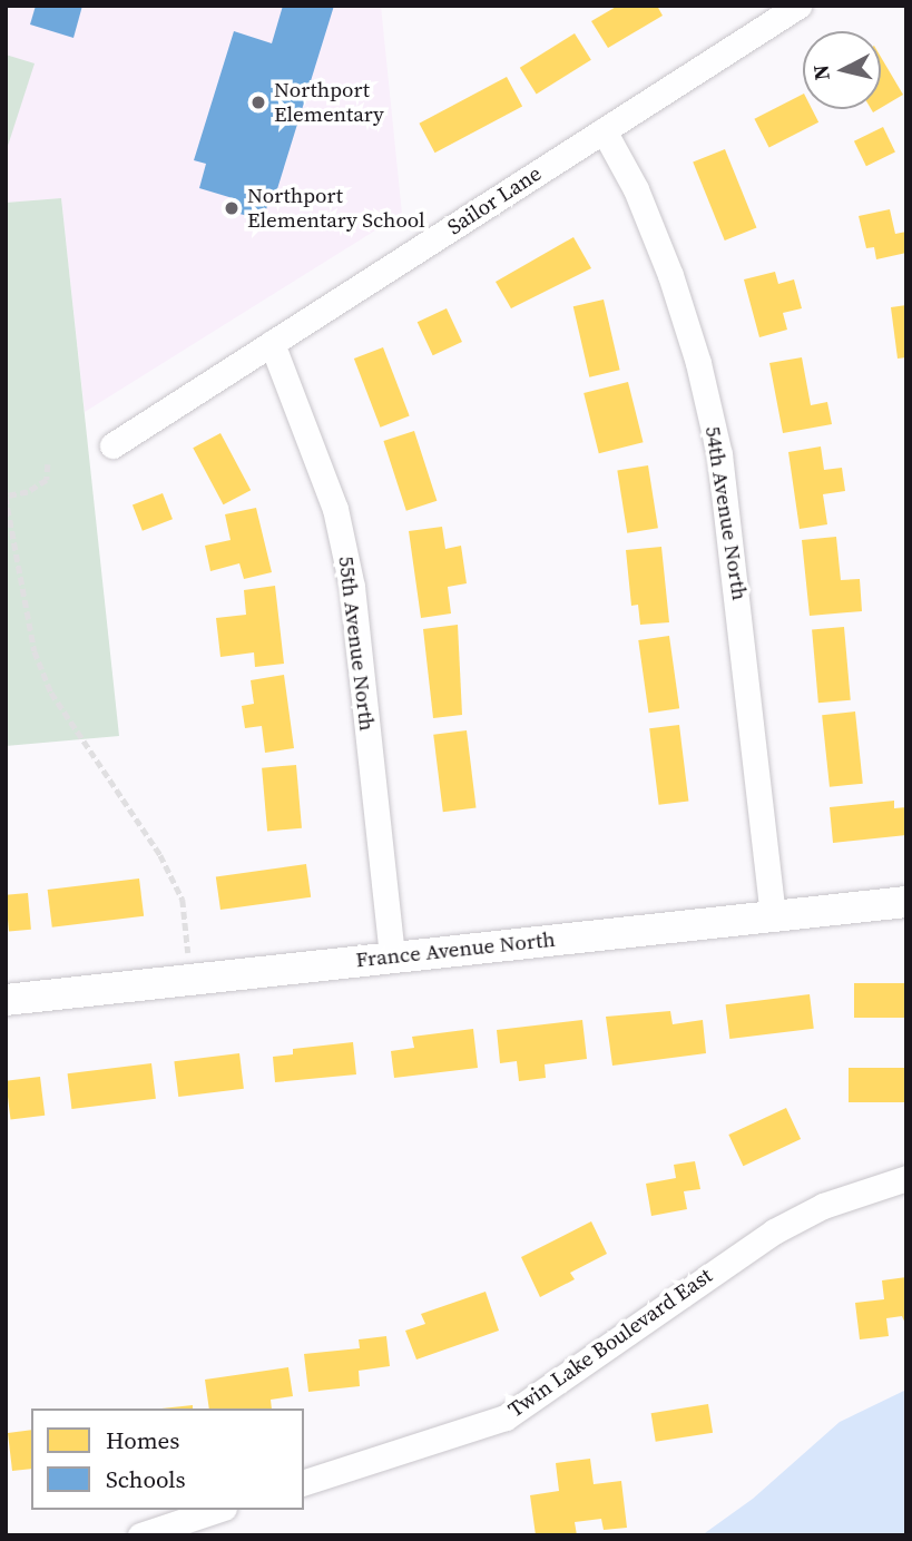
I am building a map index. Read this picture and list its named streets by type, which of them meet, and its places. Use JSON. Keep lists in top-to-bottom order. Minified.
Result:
{"streets":{"street":["Sailor Lane","54th Avenue North","55th Avenue North","France Avenue North","Twin Lake Boulevard East"]},"crossings":[["Sailor Lane","54th Avenue North"],["Sailor Lane","55th Avenue North"],["54th Avenue North","France Avenue North"],["55th Avenue North","France Avenue North"]],"places":["Northport Elementary","Northport Elementary School"],"legend":["Homes","Schools"],"north":"left"}
